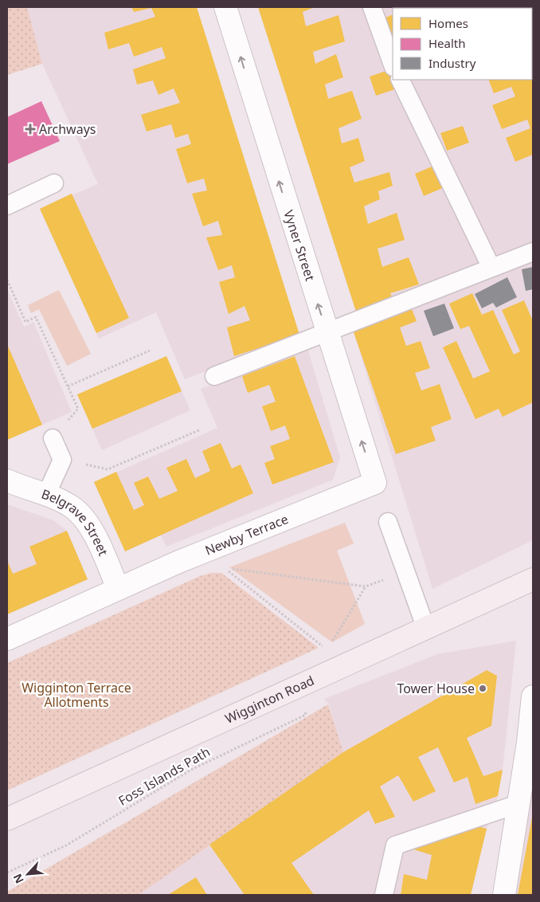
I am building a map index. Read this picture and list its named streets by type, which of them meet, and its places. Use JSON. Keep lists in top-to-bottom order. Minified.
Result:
{"streets":{"main road":["Wigginton Road"],"street":["Vyner Street","Belgrave Street","Newby Terrace"],"path":["Foss Islands Path"]},"crossings":[["Vyner Street","Newby Terrace"],["Belgrave Street","Newby Terrace"],["Wigginton Road","Foss Islands Path"]],"one_way":["Vyner Street"],"parks":["Wigginton Terrace Allotments"],"places":{"health":["Archways"],"other":["Tower House"]},"legend":["Homes","Health","Industry"],"north":"bottom left"}
